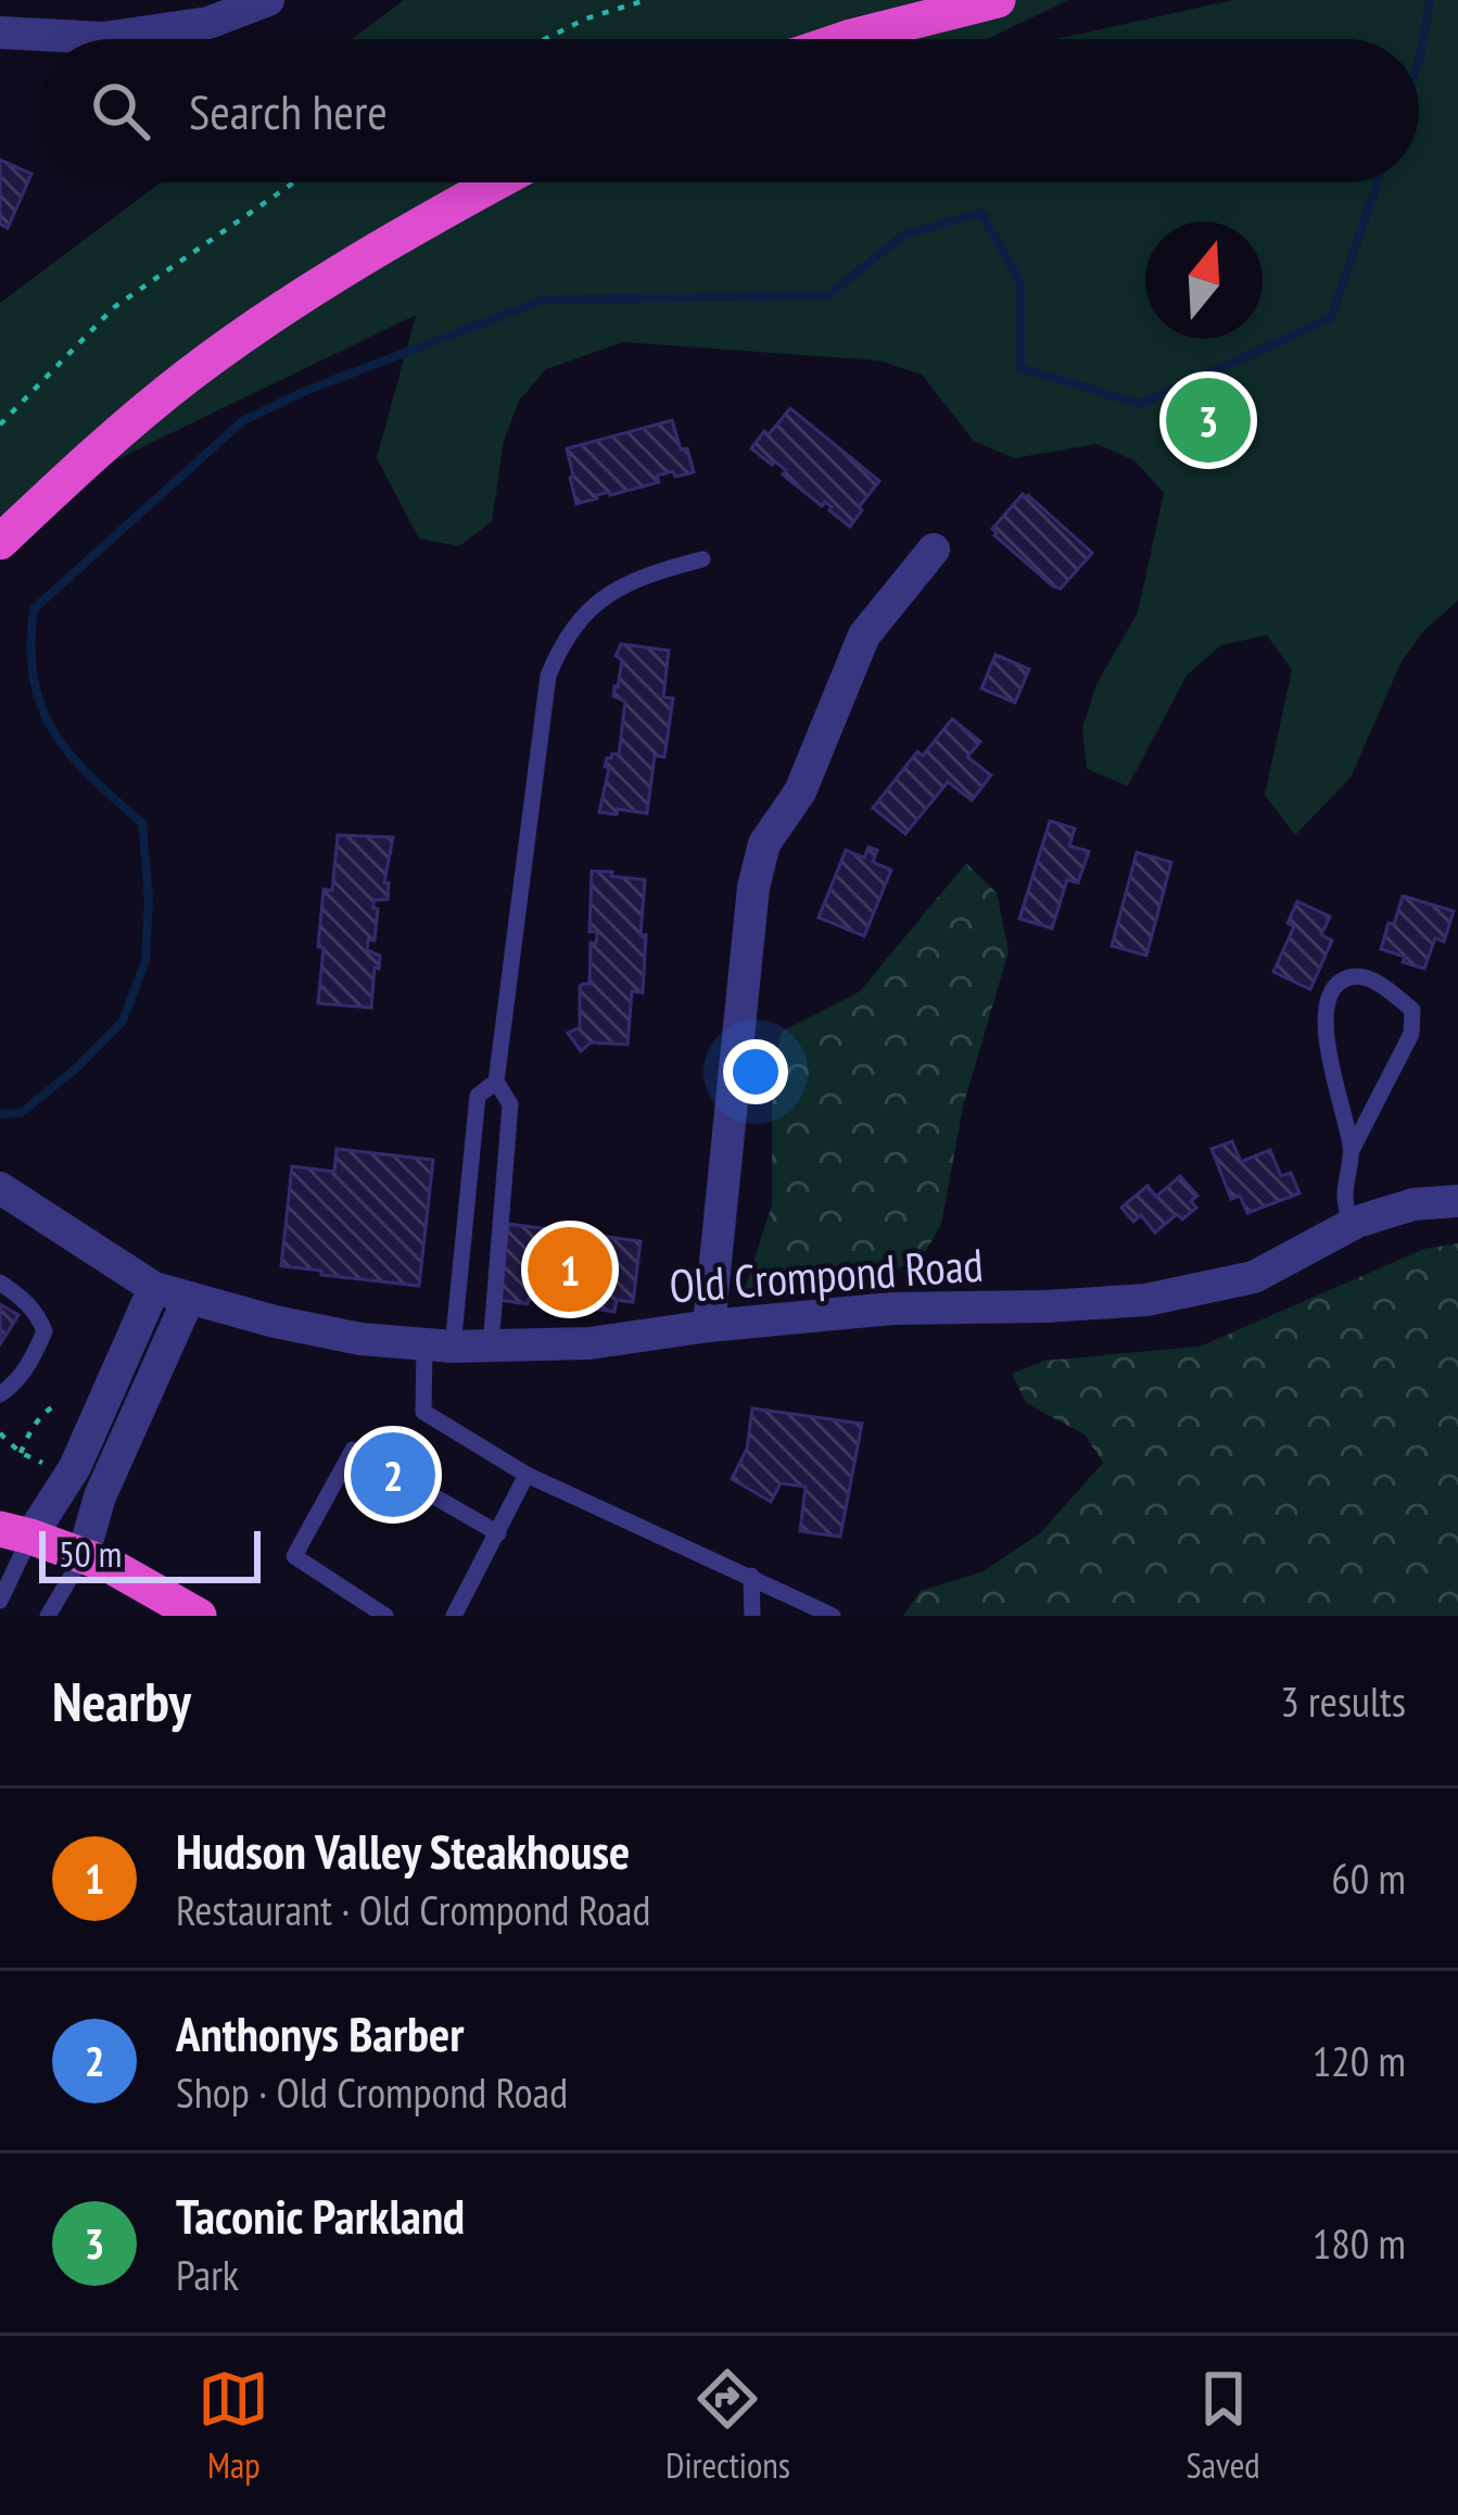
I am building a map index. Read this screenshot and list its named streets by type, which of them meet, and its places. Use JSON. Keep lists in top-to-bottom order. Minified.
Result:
{"streets":{"street":["Old Crompond Road"]},"scale_bar":"50 m","north":"top","page":{"search":"Search here","pins":["3","1","2"],"scale":"50 m","heading":["Nearby","3 results"],"list":[{"mark":"1","name":"Hudson Valley Steakhouse","note":"Restaurant · Old Crompond Road","value":"60 m"},{"mark":"2","name":"Anthonys Barber","note":"Shop · Old Crompond Road","value":"120 m"},{"mark":"3","name":"Taconic Parkland","note":"Park","value":"180 m"}],"nav":["Map","Directions","Saved"]}}
